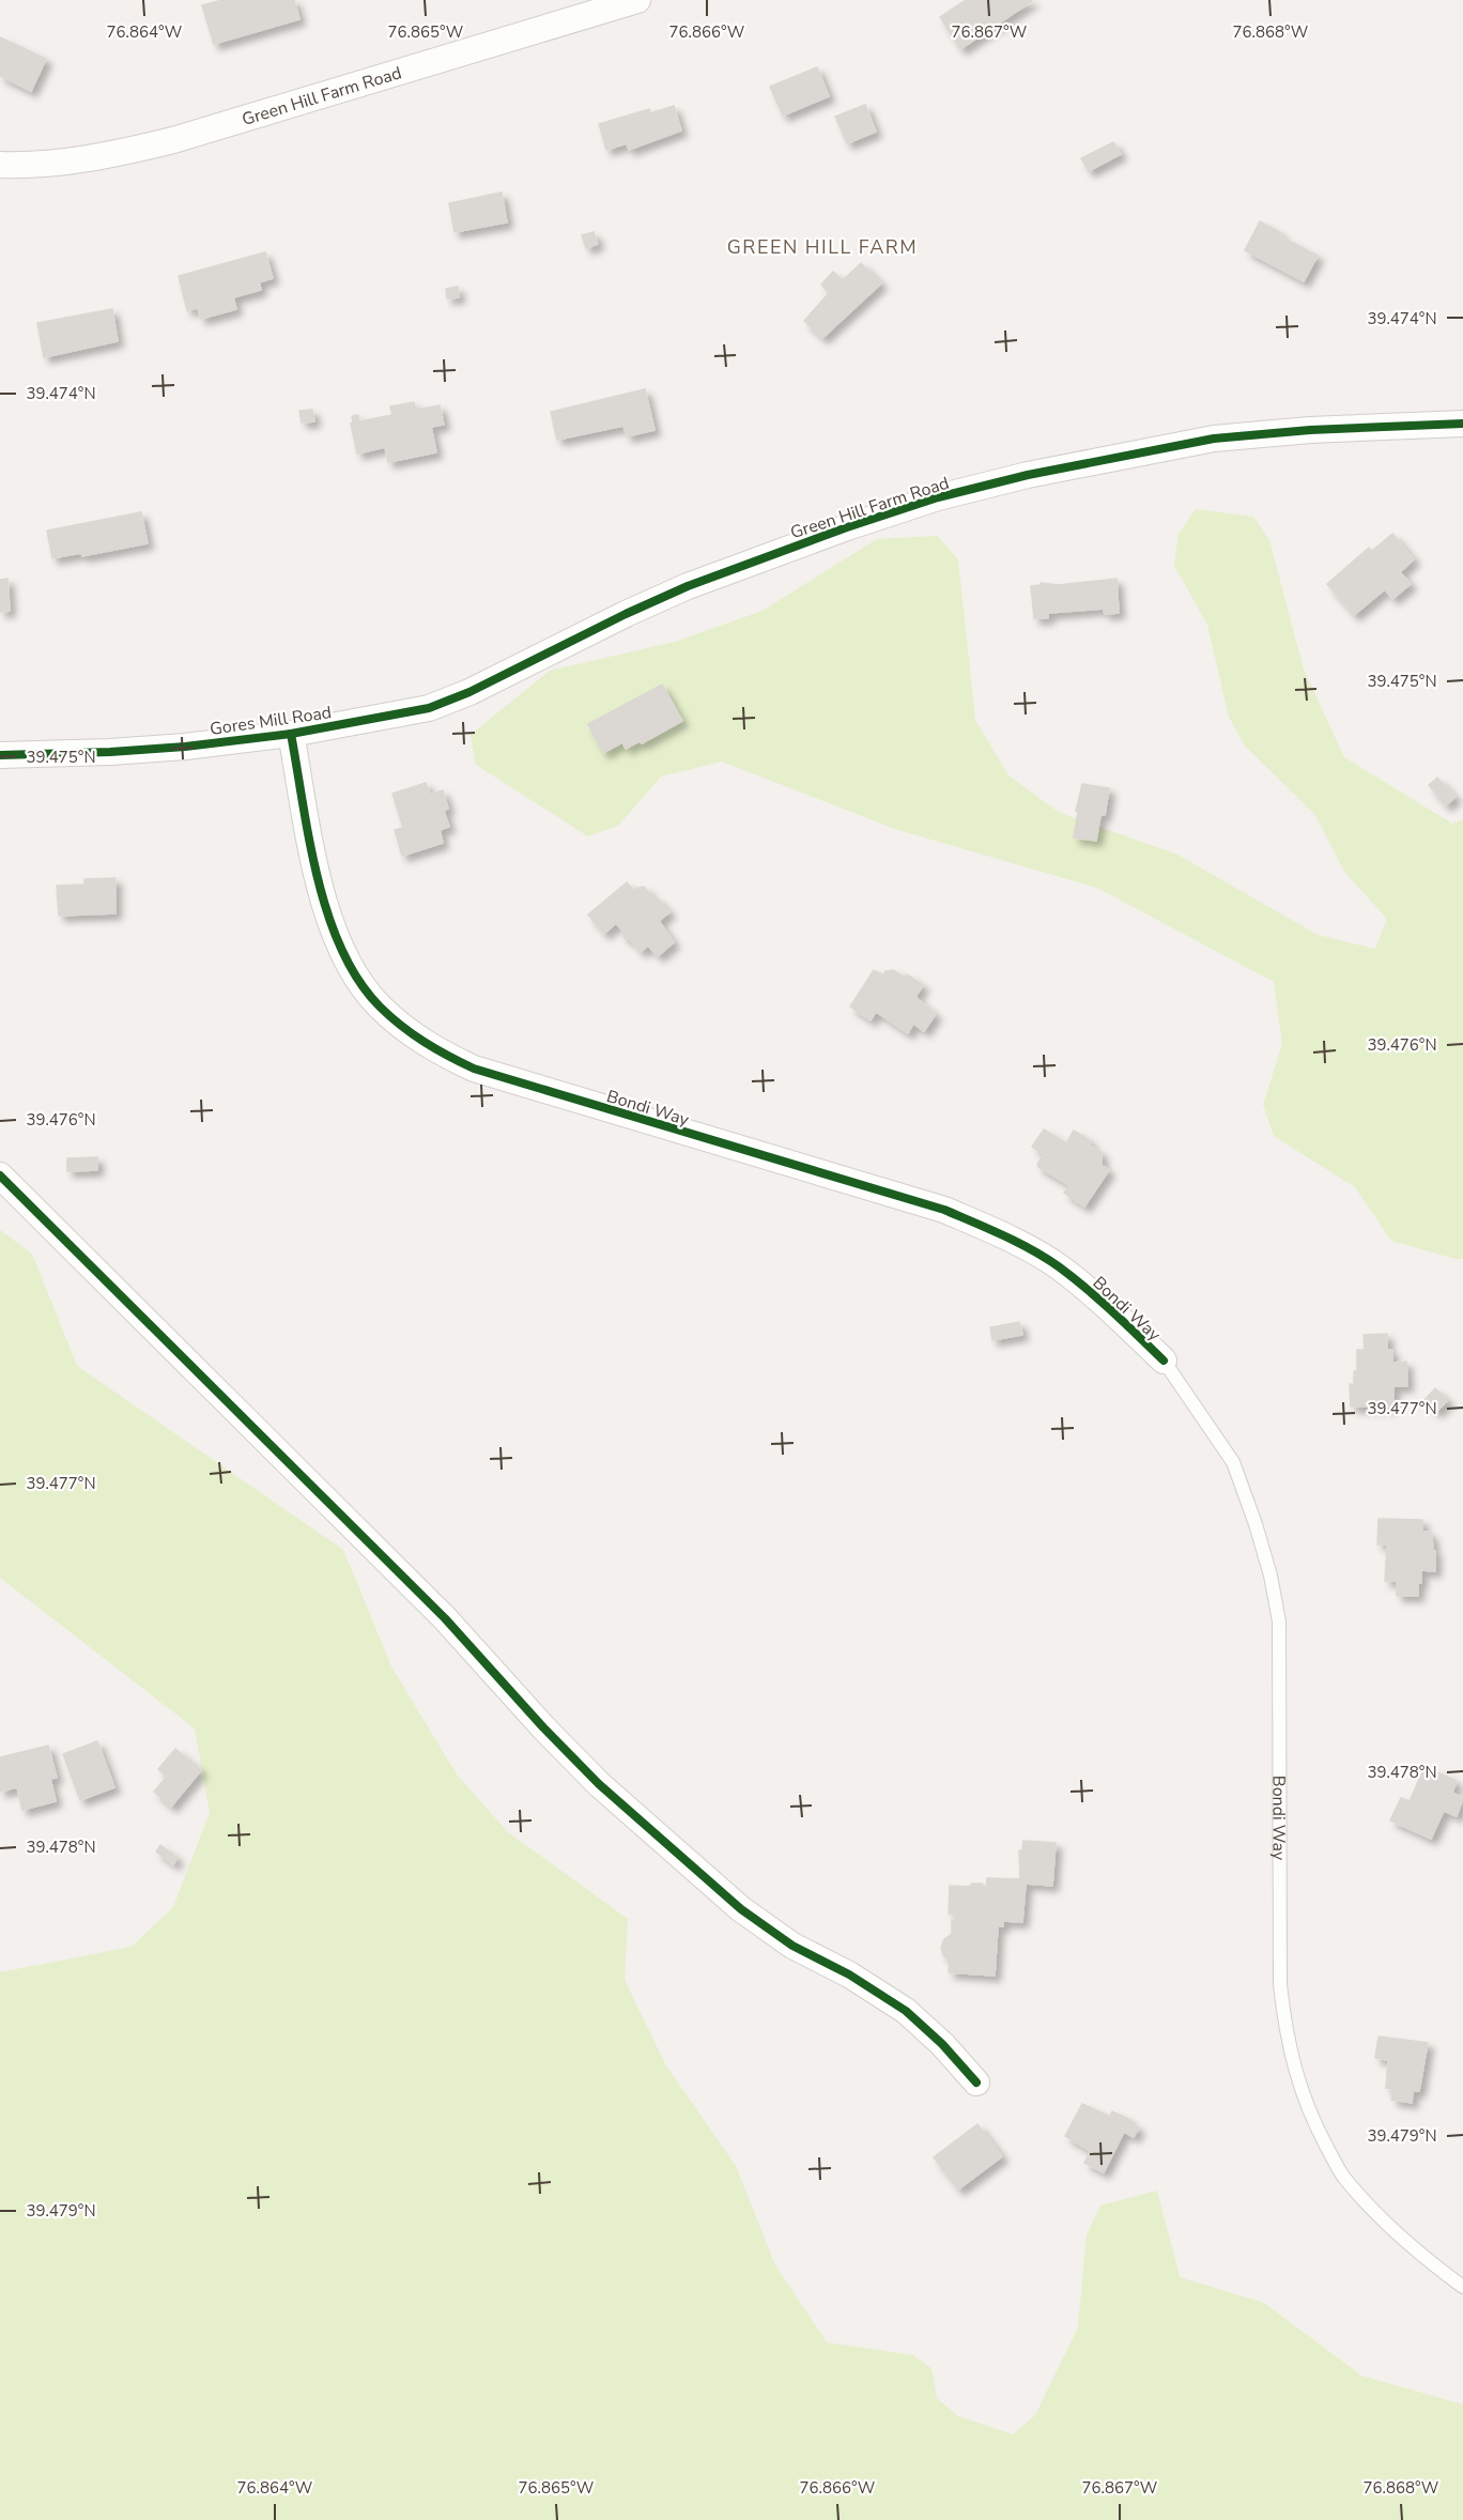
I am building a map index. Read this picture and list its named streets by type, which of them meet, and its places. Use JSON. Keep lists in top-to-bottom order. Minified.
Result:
{"streets":{"street":["Green Hill Farm Road","Gores Mill Road","Bondi Way"]},"crossings":[["Green Hill Farm Road","Gores Mill Road"],["Gores Mill Road","Bondi Way"]],"districts":["GREEN HILL FARM"],"coordinates":["76.864°W","76.865°W","76.866°W","76.867°W","76.868°W","39.474°N","39.475°N","39.476°N","39.477°N","39.478°N","39.479°N"]}
